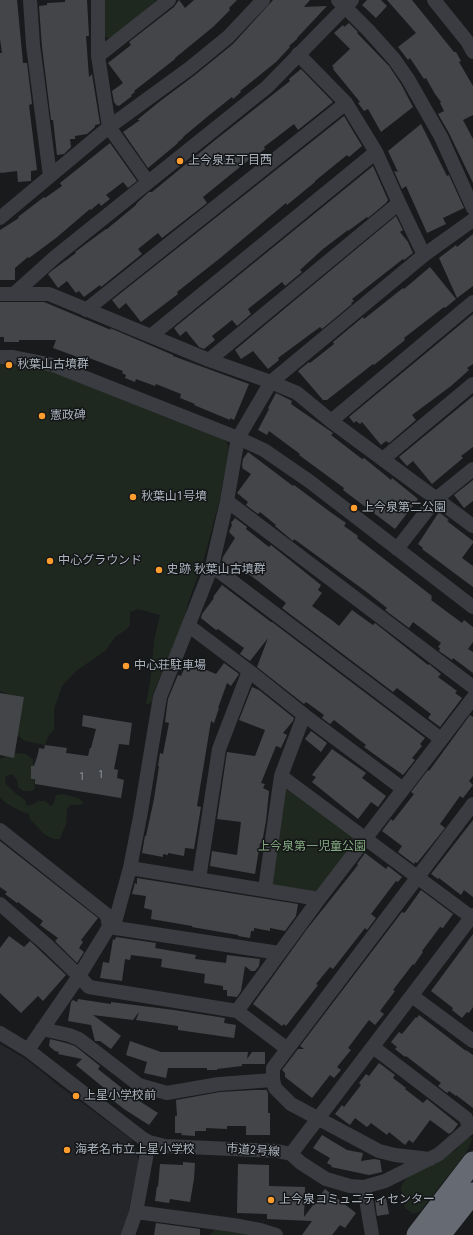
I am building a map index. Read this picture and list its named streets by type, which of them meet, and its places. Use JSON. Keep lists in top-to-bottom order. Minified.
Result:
{"streets":{"street":["市道2号線"]},"parks":["上今泉第一児童公園"],"places":["上今泉五丁目西","秋葉山古墳群","憲政碑","秋葉山1号墳","上今泉第二公園","中心グラウンド","史跡 秋葉山古墳群","中心荘駐車場","上星小学校前","海老名市立上星小学校","上今泉コミュニティセンター"],"house_numbers":["1","1"]}
